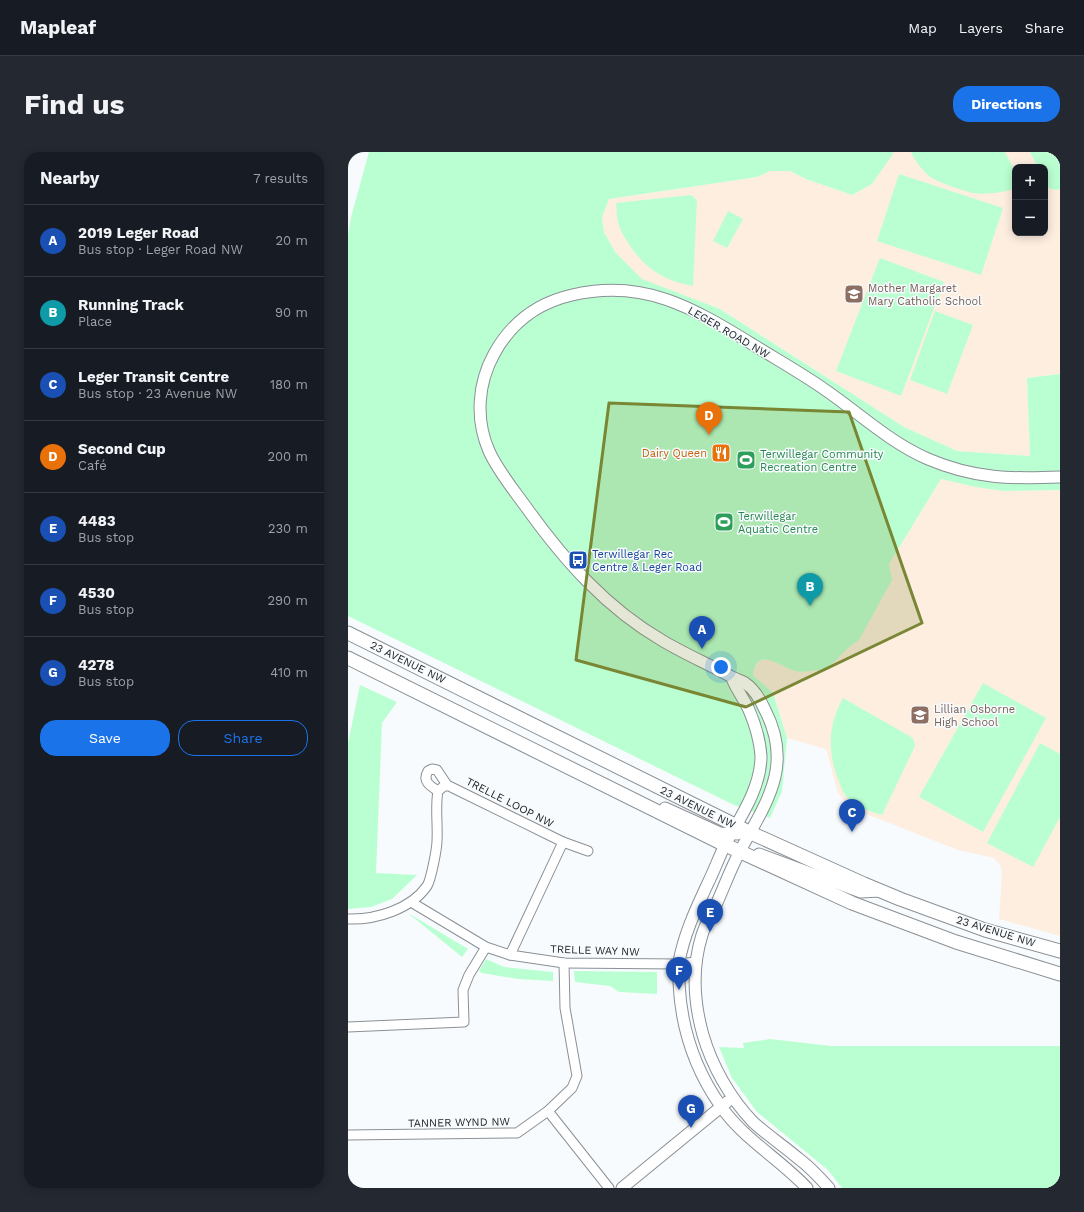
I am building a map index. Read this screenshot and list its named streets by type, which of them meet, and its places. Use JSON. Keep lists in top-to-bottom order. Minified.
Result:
{"streets":{"main road":["23 AVENUE NW"],"street":["LEGER ROAD NW","TRELLE LOOP NW","TRELLE WAY NW","TANNER WYND NW"]},"crossings":[["LEGER ROAD NW","23 AVENUE NW"],["LEGER ROAD NW","TRELLE WAY NW"],["TRELLE WAY NW","TANNER WYND NW"]],"places":{"school or university":["Mother Margaret Mary Catholic School","Lillian Osborne High School"],"restaurant":["Dairy Queen"],"sports":["Terwillegar Community Recreation Centre","Terwillegar Aquatic Centre"],"bus stop":["Terwillegar Rec Centre & Leger Road"]},"page":{"header":"Mapleaf","nav":["Map","Layers","Share"],"buttons":["Directions",["Save","Share"]],"title":"Find us","heading":["Nearby","7 results"],"map_buttons":["+","−"],"list":[{"mark":"A","name":"2019 Leger Road","note":"Bus stop · Leger Road NW","value":"20 m"},{"mark":"B","name":"Running Track","note":"Place","value":"90 m"},{"mark":"C","name":"Leger Transit Centre","note":"Bus stop · 23 Avenue NW","value":"180 m"},{"mark":"D","name":"Second Cup","note":"Café","value":"200 m"},{"mark":"E","name":"4483","note":"Bus stop","value":"230 m"},{"mark":"F","name":"4530","note":"Bus stop","value":"290 m"},{"mark":"G","name":"4278","note":"Bus stop","value":"410 m"}],"pins":["D","B","A","C","E","F","G"]}}
